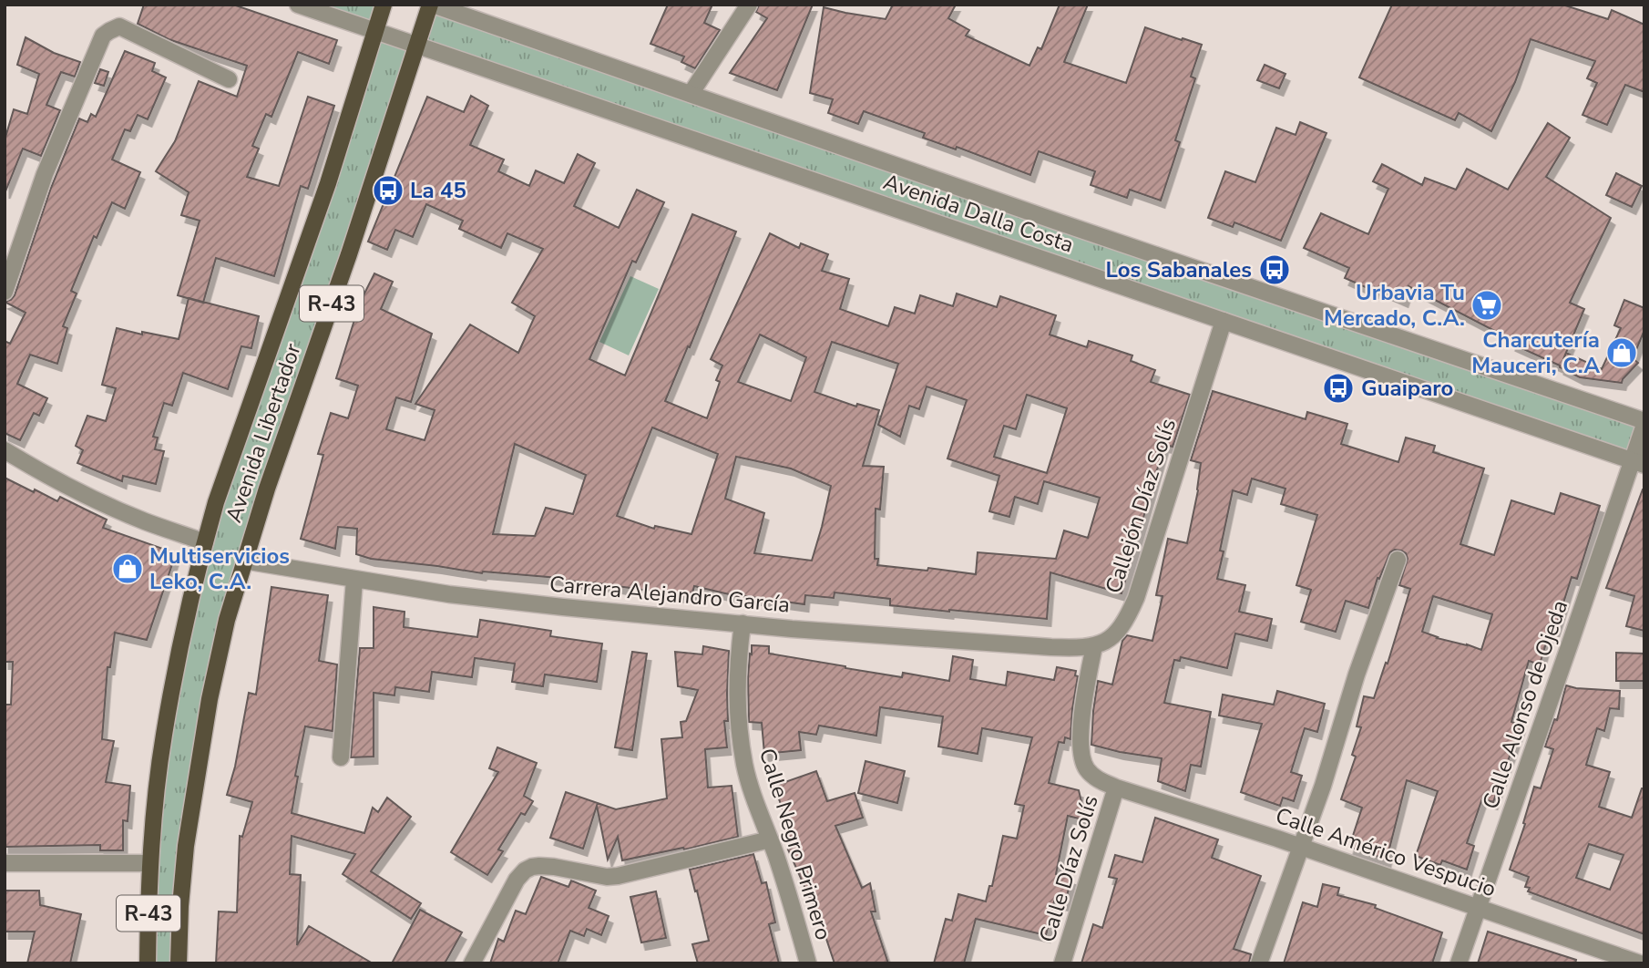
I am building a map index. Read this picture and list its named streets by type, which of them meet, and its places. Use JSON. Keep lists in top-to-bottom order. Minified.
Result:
{"streets":{"main road":["R-43","Avenida Libertador"],"street":["Avenida Dalla Costa","Callejón Díaz Solís","Carrera Alejandro García","Calle Alonso de Ojeda","Calle Negro Primero","Calle Américo Vespucio","Calle Díaz Solís"]},"crossings":[["Avenida Dalla Costa","Avenida Libertador"],["Avenida Dalla Costa","Callejón Díaz Solís"],["Avenida Dalla Costa","Calle Alonso de Ojeda"],["Avenida Libertador","Carrera Alejandro García"],["Callejón Díaz Solís","Carrera Alejandro García"],["Carrera Alejandro García","Calle Negro Primero"],["Calle Alonso de Ojeda","Calle Américo Vespucio"],["Calle Américo Vespucio","Calle Díaz Solís"]],"places":{"bus stop":["La 45","Los Sabanales","Guaiparo"],"supermarket":["Urbavia Tu Mercado, C.A."],"shop":["Charcutería Mauceri, C.A","Multiservicios Leko, C.A."]}}
